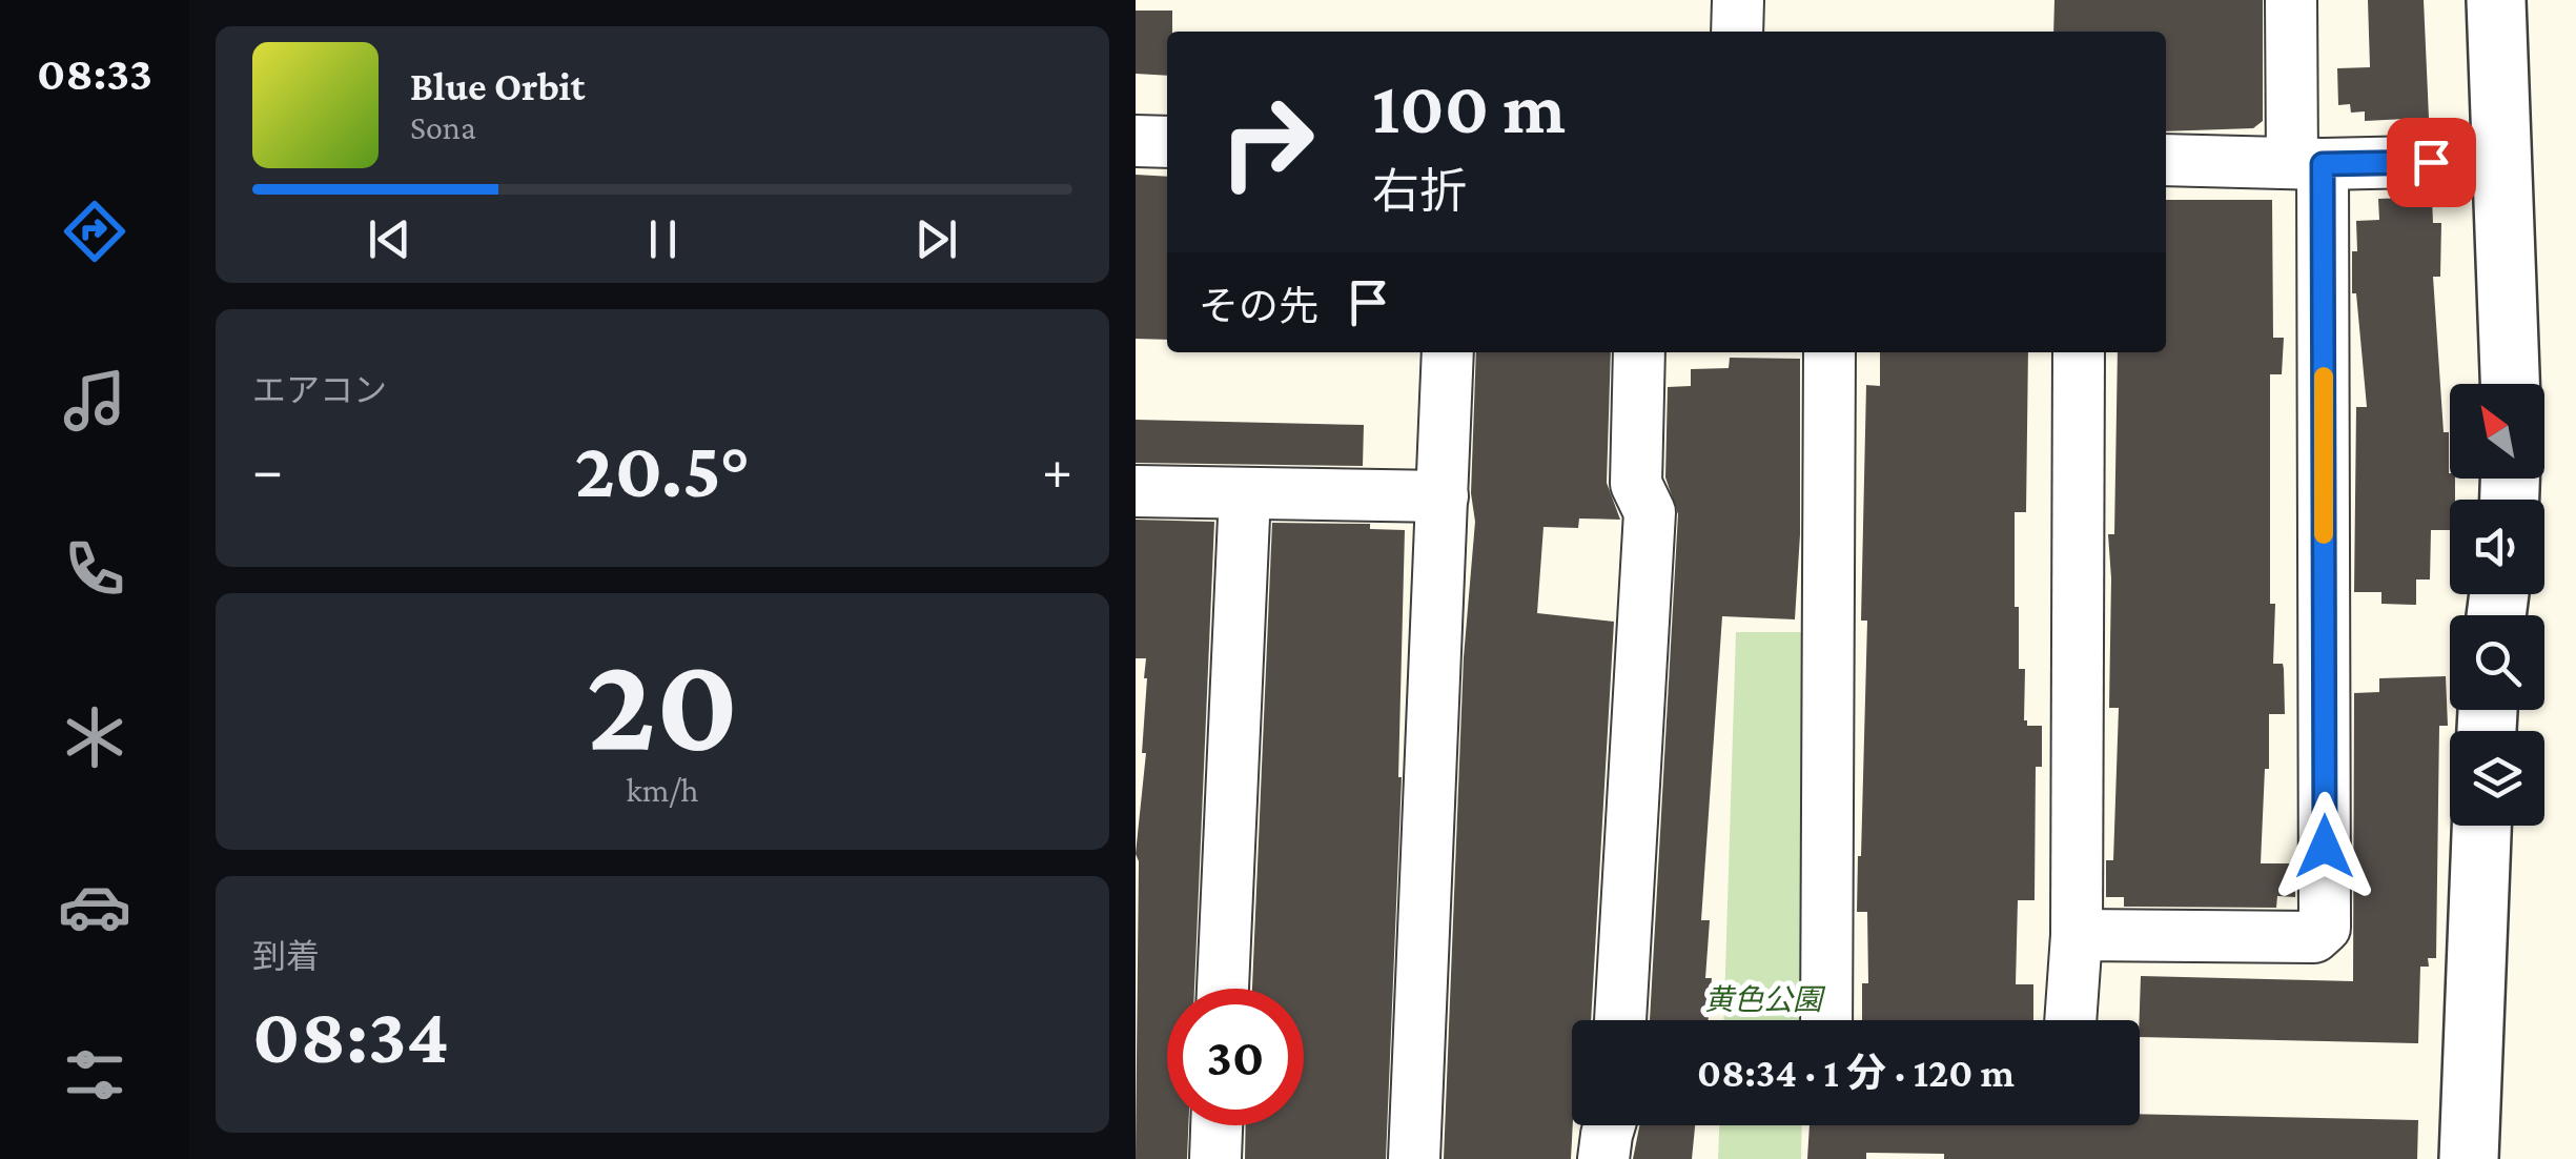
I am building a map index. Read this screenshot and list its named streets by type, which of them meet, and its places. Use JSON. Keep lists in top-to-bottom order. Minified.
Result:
{"parks":["黄色公園"],"north":"top left","page":{"tabs":"08:33","turn":["100 m","右折"],"song":["Blue Orbit","Sona"],"then":"その先","tile":["エアコン",["20","km/h"],["到着","08:34"]],"heat":["−","20.5°","+"],"limit":"30","trip":"08:34 · 1 分 · 120 m"}}
